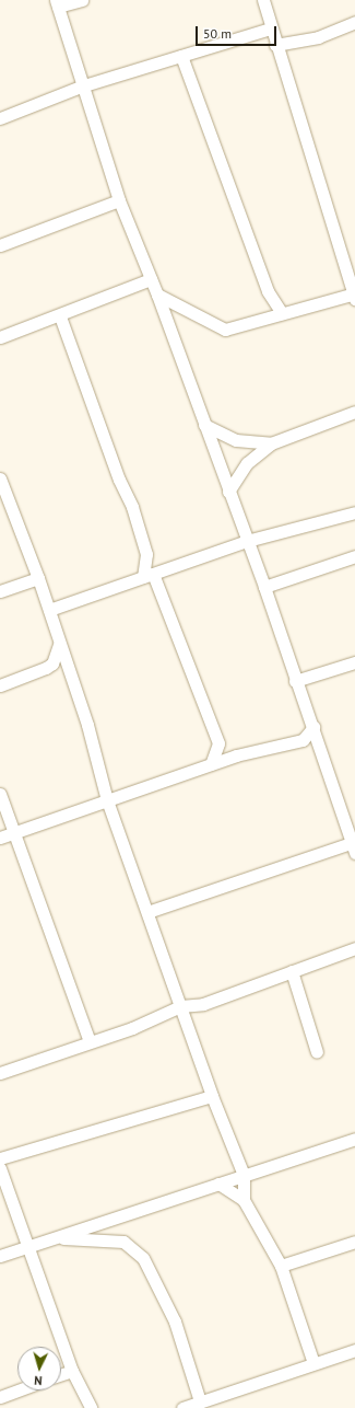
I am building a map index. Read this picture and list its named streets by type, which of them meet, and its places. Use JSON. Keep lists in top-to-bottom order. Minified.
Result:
{"scale_bar":"50 m","north":"bottom"}
